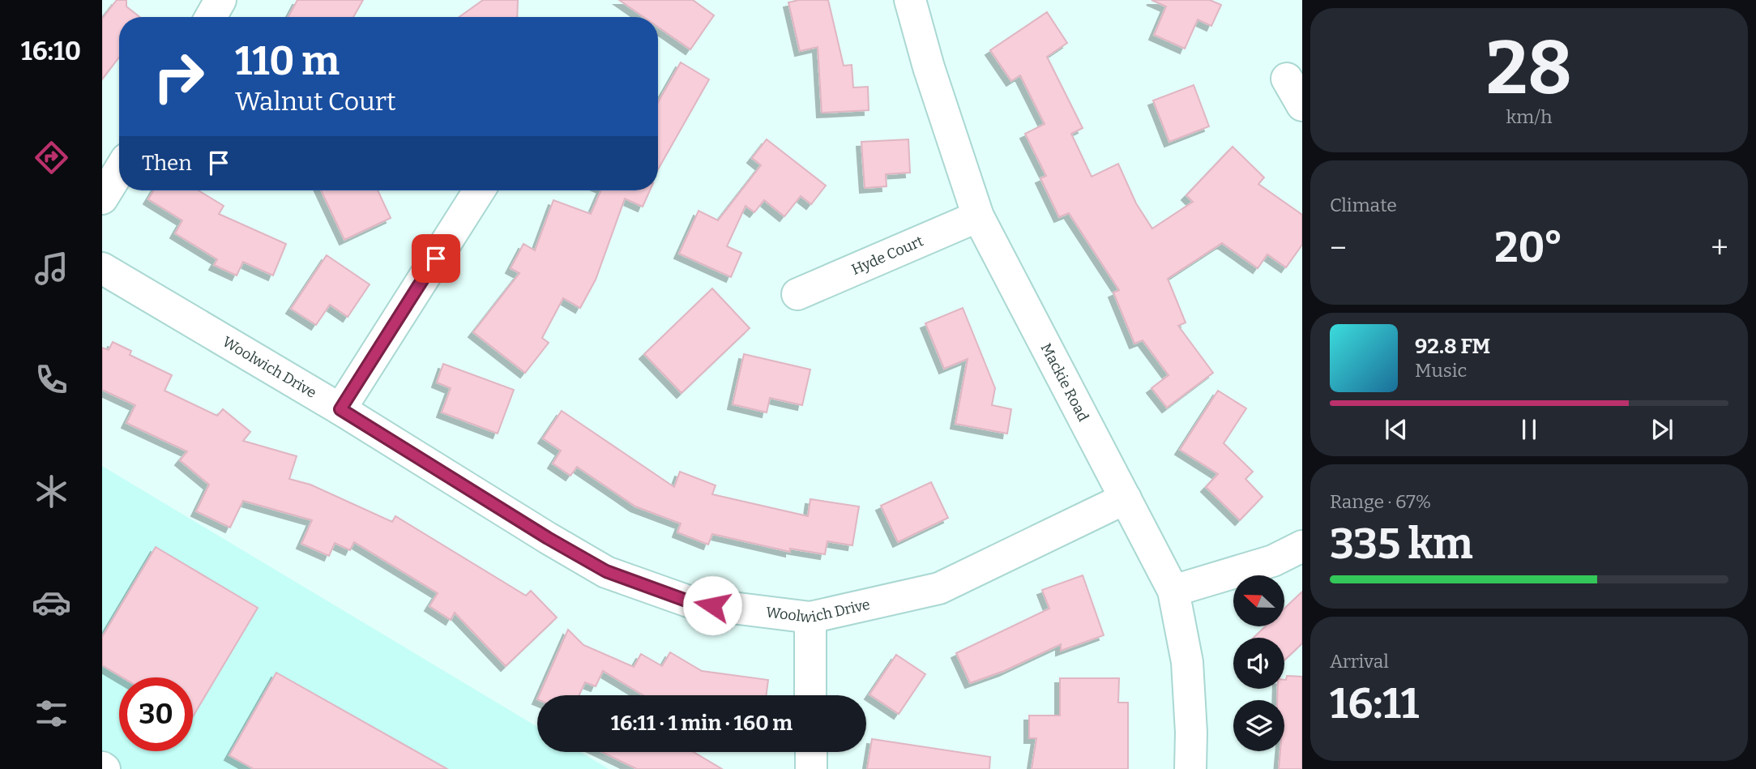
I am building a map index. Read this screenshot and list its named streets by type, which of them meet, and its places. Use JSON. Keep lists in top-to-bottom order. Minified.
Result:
{"streets":{"street":["Hyde Court","Woolwich Drive","Mackie Road"]},"crossings":[["Hyde Court","Mackie Road"],["Woolwich Drive","Mackie Road"]],"north":"left","page":{"tabs":"16:10","tile":[["28","km/h"],"Climate",["Range · 67%","335 km"],["Arrival","16:11"]],"turn":["110 m","Walnut Court"],"then":"Then","heat":["−","20°","+"],"song":["92.8 FM","Music"],"limit":"30","trip":"16:11 · 1 min · 160 m"}}
